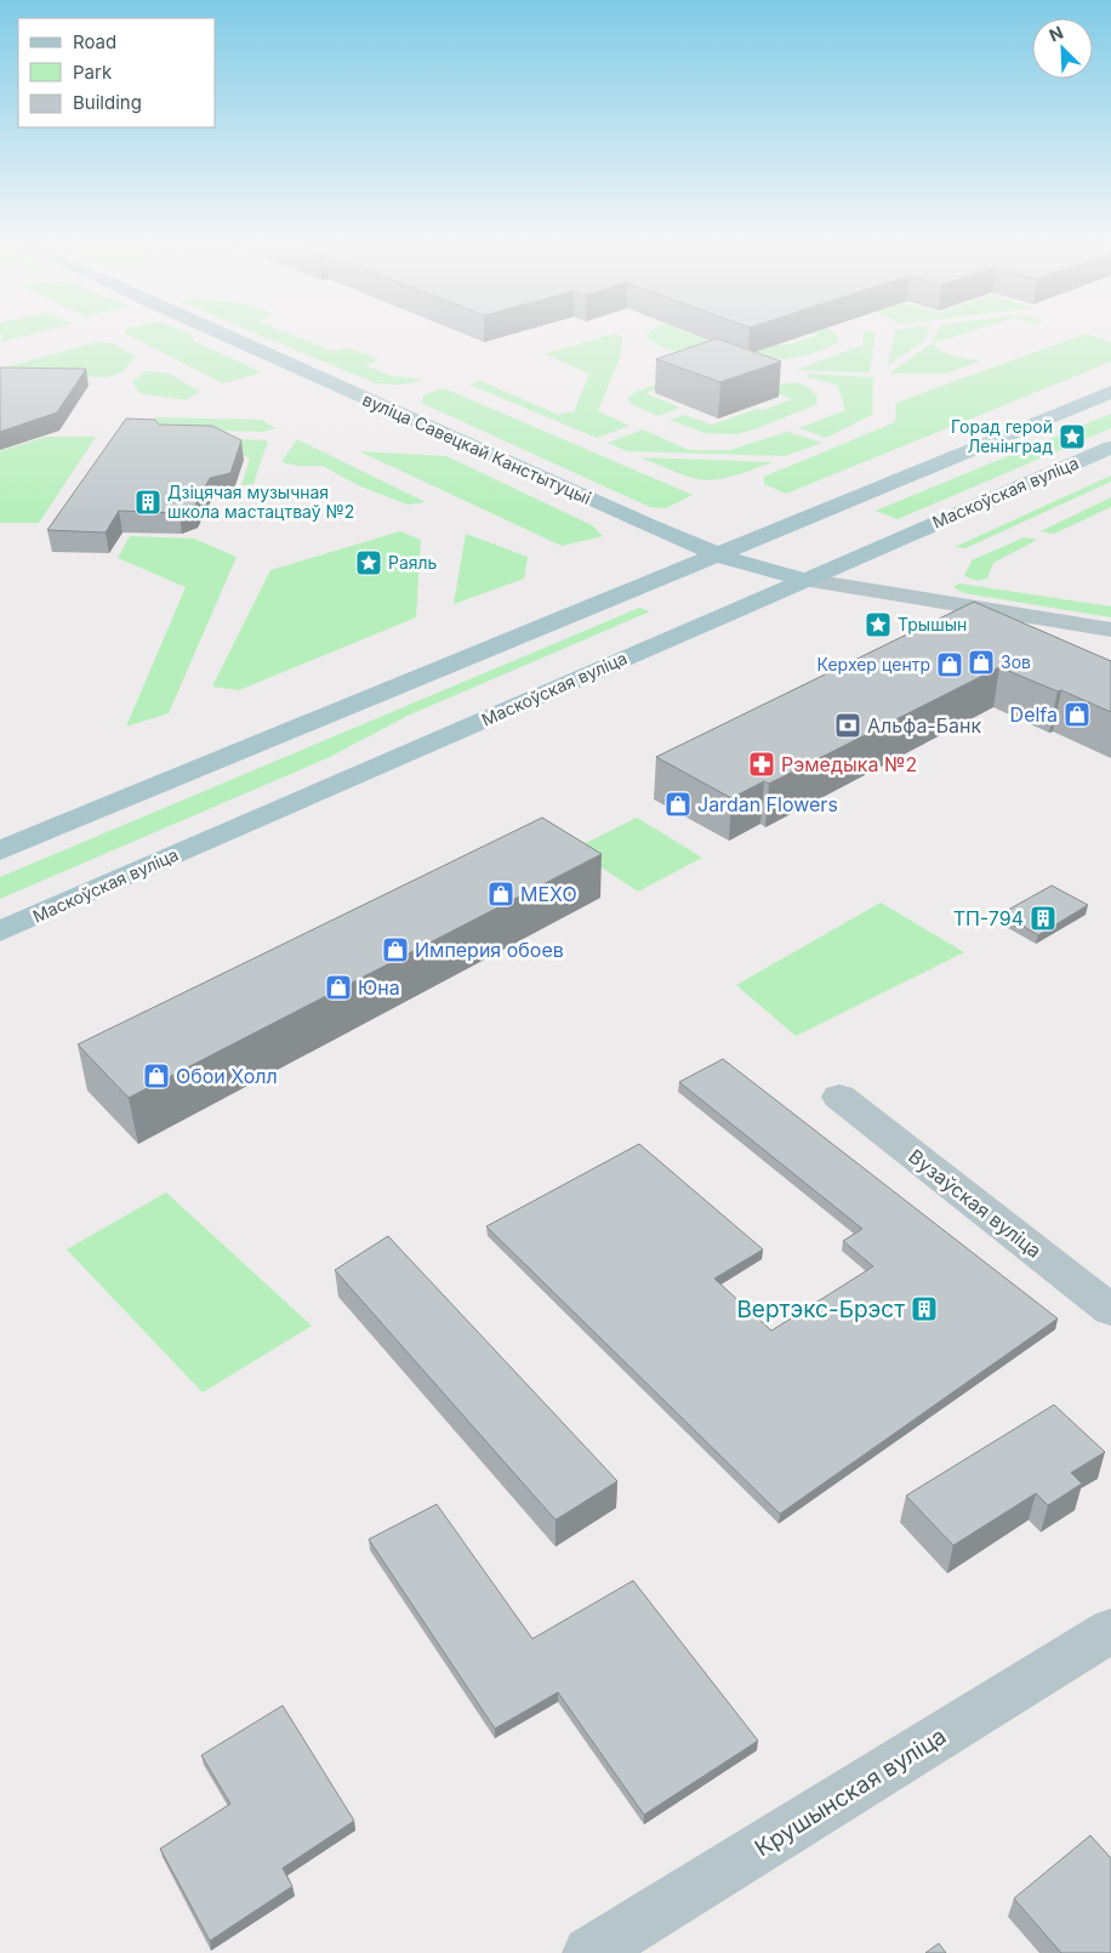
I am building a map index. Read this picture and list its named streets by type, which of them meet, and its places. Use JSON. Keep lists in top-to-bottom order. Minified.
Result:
{"streets":{"main road":["вуліца Савецкай Канстытуцыі","Маскоўская вуліца"],"street":["Вузаўская вуліца","Крушынская вуліца"]},"crossings":[["вуліца Савецкай Канстытуцыі","Маскоўская вуліца"]],"places":{"place":["Горад герой Ленінград","Раяль","Трышын"],"building":["Дзіцячая музычная школа мастацтваў №2","ТП-794","Вертэкс-Брэст"],"shop":["Зов","Керхер центр","Delfa","Jardan Flowers","MEXO","Империя обоев","Юна","Обои Холл"],"bank":["Альфа-Банк"],"pharmacy":["Рэмедыка №2"]},"legend":["Road","Park","Building"],"north":"top left"}
